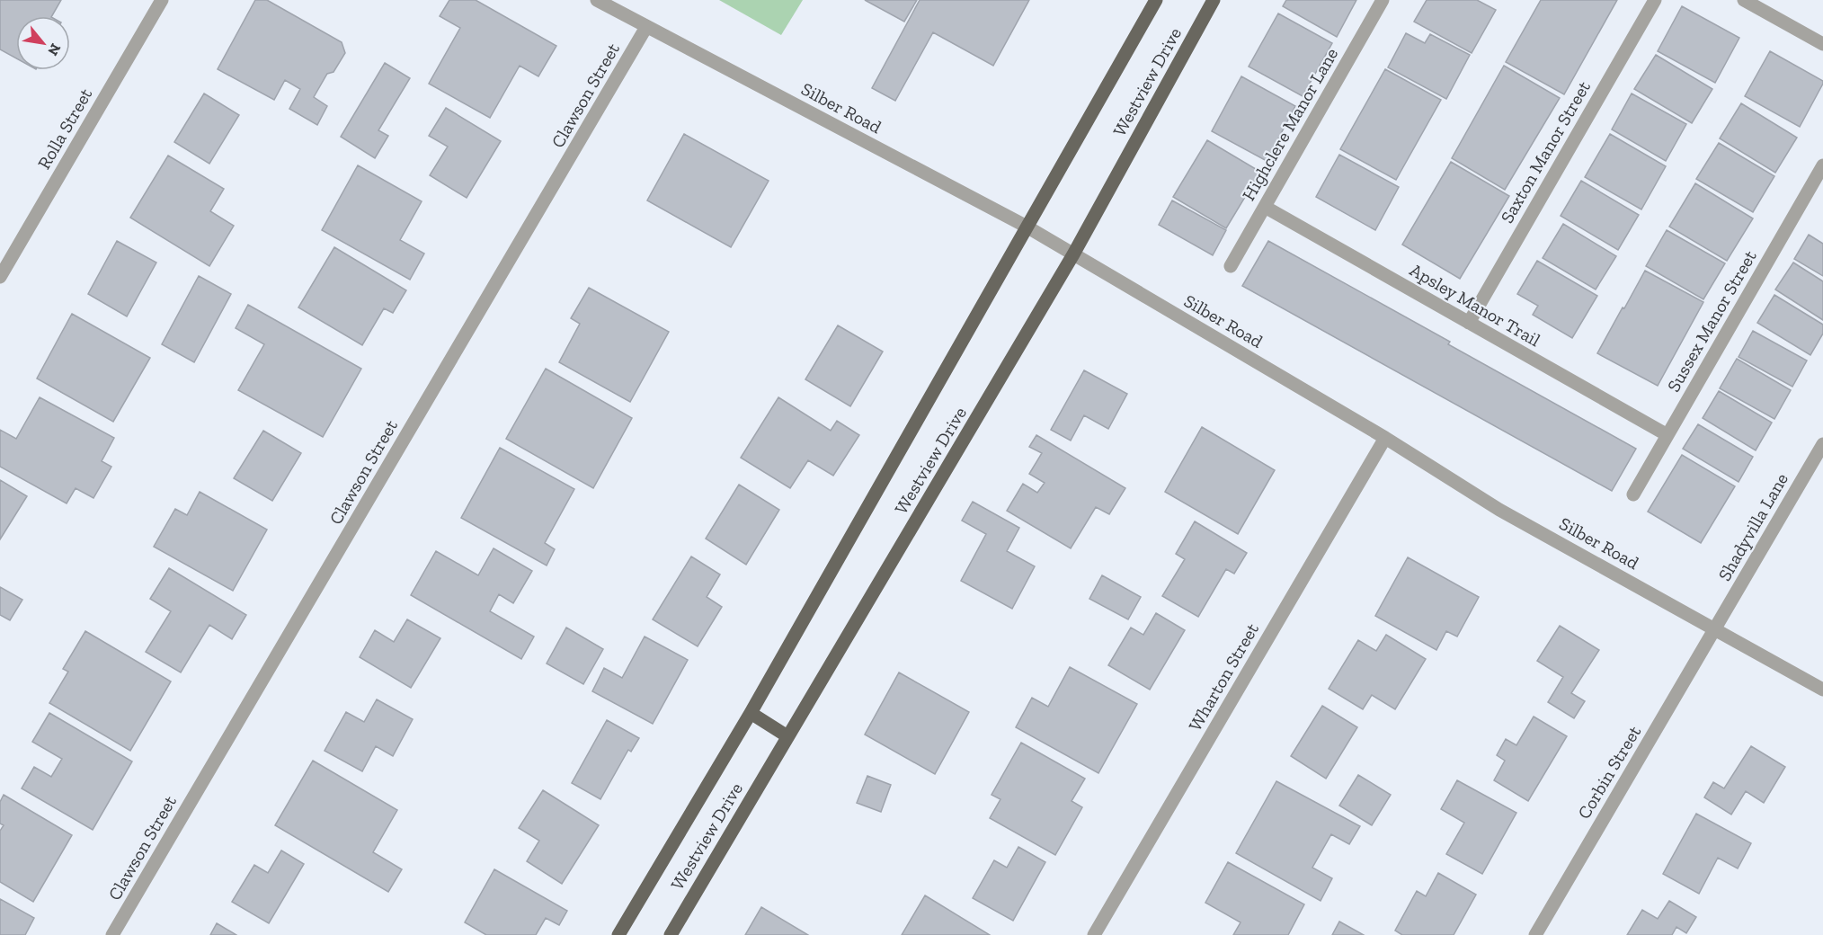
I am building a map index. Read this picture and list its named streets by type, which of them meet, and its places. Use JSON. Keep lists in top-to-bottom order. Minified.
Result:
{"streets":{"main road":["Westview Drive"],"street":["Clawson Street","Silber Road","Highclere Manor Lane","Rolla Street","Saxton Manor Street","Apsley Manor Trail","Sussex Manor Street","Shadyvilla Lane","Wharton Street","Corbin Street"]},"crossings":[["Westview Drive","Silber Road"],["Clawson Street","Silber Road"],["Silber Road","Shadyvilla Lane"],["Silber Road","Wharton Street"],["Silber Road","Corbin Street"],["Highclere Manor Lane","Apsley Manor Trail"],["Saxton Manor Street","Apsley Manor Trail"],["Apsley Manor Trail","Sussex Manor Street"],["Shadyvilla Lane","Corbin Street"]],"north":"bottom right"}
